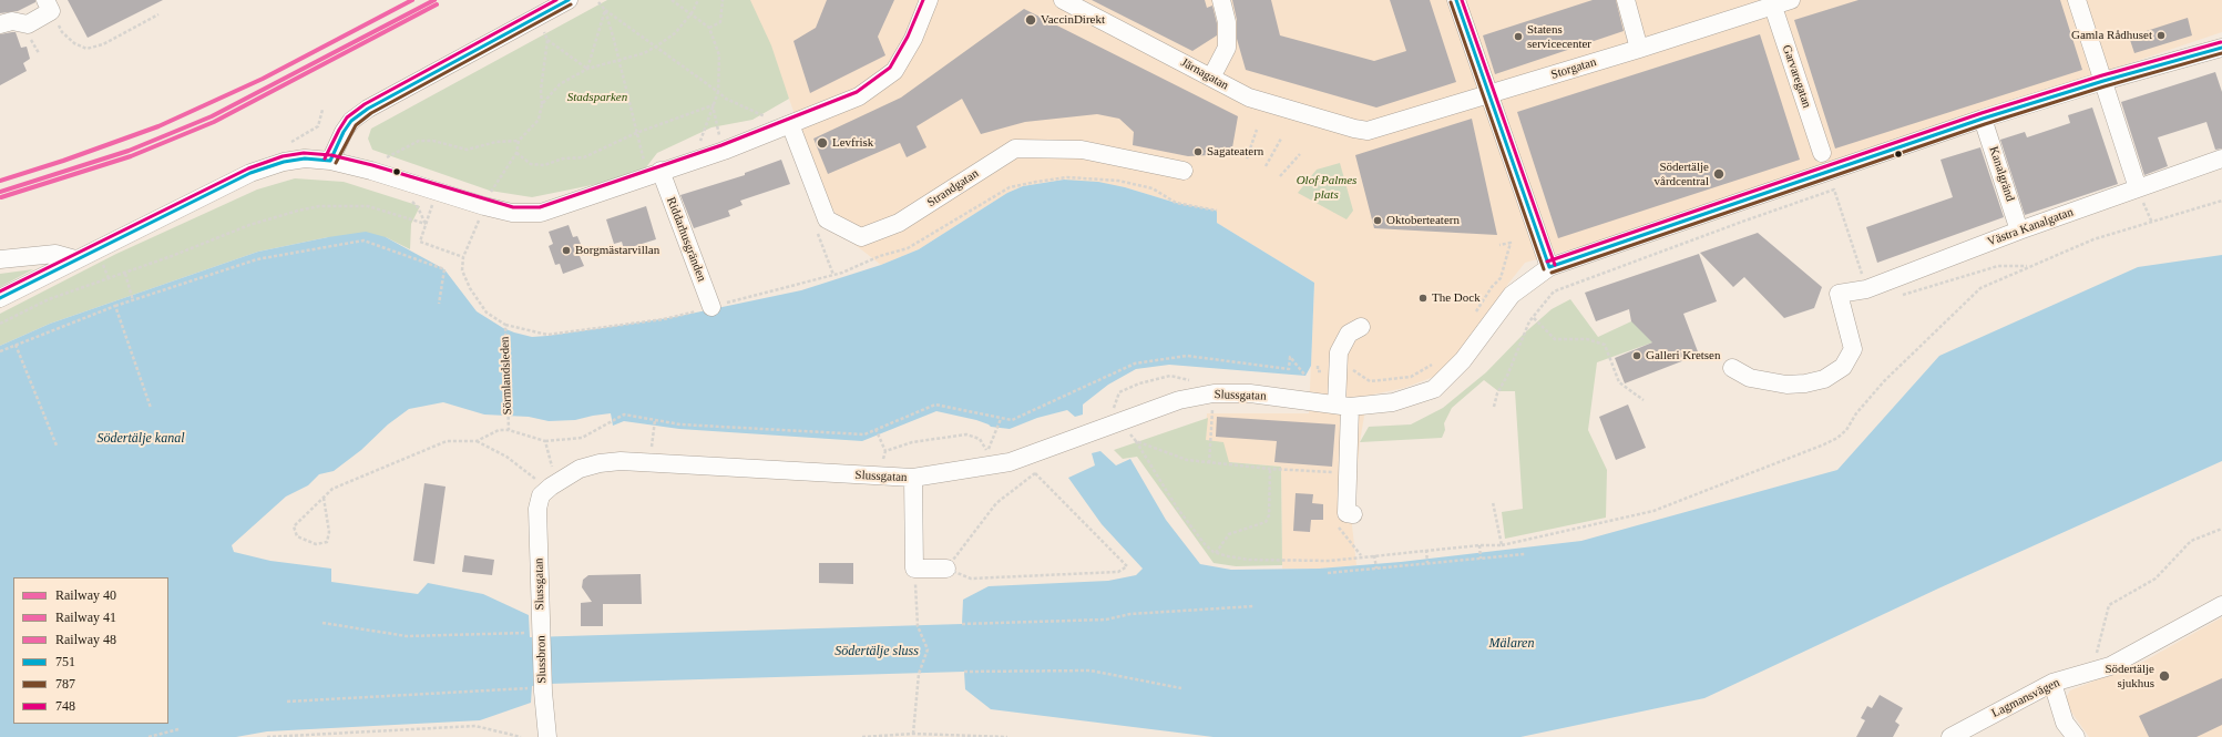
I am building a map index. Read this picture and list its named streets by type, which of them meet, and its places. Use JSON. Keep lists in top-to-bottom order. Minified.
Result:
{"streets":{"street":["Storgatan","Järnagatan","Garvaregatan","Kanalgränd","Strandgatan","Västra Kanalgatan","Riddarhusgränden","Slussgatan","Slussbron","Lagmansvägen"],"path":["Sörmlandsleden"]},"crossings":[["Storgatan","Järnagatan"],["Storgatan","Garvaregatan"],["Kanalgränd","Västra Kanalgatan"],["Slussgatan","Slussbron"]],"water":["Södertälje kanal","Mälaren","Södertälje sluss"],"parks":["Stadsparken","Olof Palmes plats"],"places":["VaccinDirekt","Gamla Rådhuset","Statens servicecenter","Levfrisk","Sagateatern","Södertälje vårdcentral","Oktoberteatern","Borgmästarvillan","The Dock","Galleri Kretsen","Södertälje sjukhus"],"lines":["rail line 40","rail line 48","transit line 751","transit line 748","transit line 787","rail line 41"],"legend":["Railway 40","Railway 41","Railway 48","751","787","748"]}
